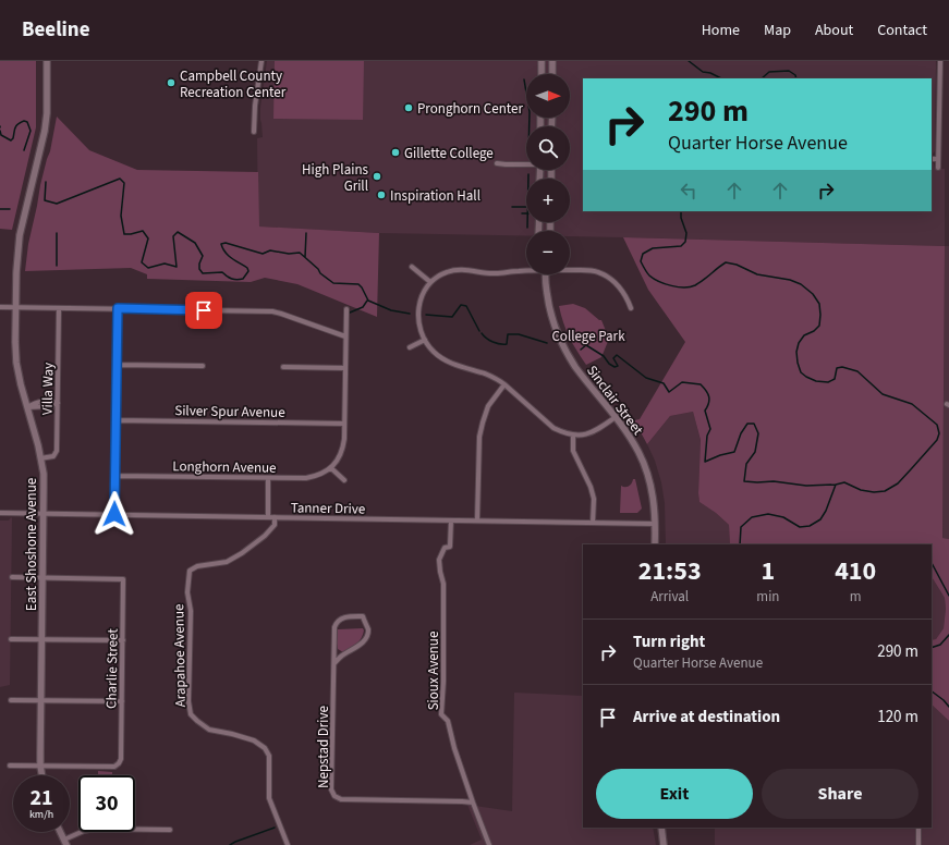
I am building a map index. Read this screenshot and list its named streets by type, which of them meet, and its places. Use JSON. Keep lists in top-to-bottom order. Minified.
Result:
{"streets":{"street":["Villa Way","Sinclair Street","Silver Spur Avenue","Longhorn Avenue","Tanner Drive","East Shoshone Avenue","Arapahoe Avenue","Charlie Street","Sioux Avenue","Nepstad Drive"]},"crossings":[["Villa Way","East Shoshone Avenue"],["Sinclair Street","Tanner Drive"],["Tanner Drive","East Shoshone Avenue"],["Tanner Drive","Arapahoe Avenue"],["Tanner Drive","Sioux Avenue"],["East Shoshone Avenue","Charlie Street"],["Sioux Avenue","Nepstad Drive"]],"parks":["College Park"],"places":["Campbell County Recreation Center","Pronghorn Center","Gillette College","High Plains Grill","Inspiration Hall"],"north":"right","page":{"header":"Beeline","nav":["Home","Map","About","Contact"],"map_buttons":["+","−"],"turn":["290 m","Quarter Horse Avenue"],"eta":["21:53","Arrival","1","min","410","m"],"list":[{"name":"Turn right","note":"Quarter Horse Avenue","value":"290 m"},{"name":"Arrive at destination","value":"120 m"}],"buttons":["Exit","Share"],"speed":"21 km/h","limit":"30"}}
